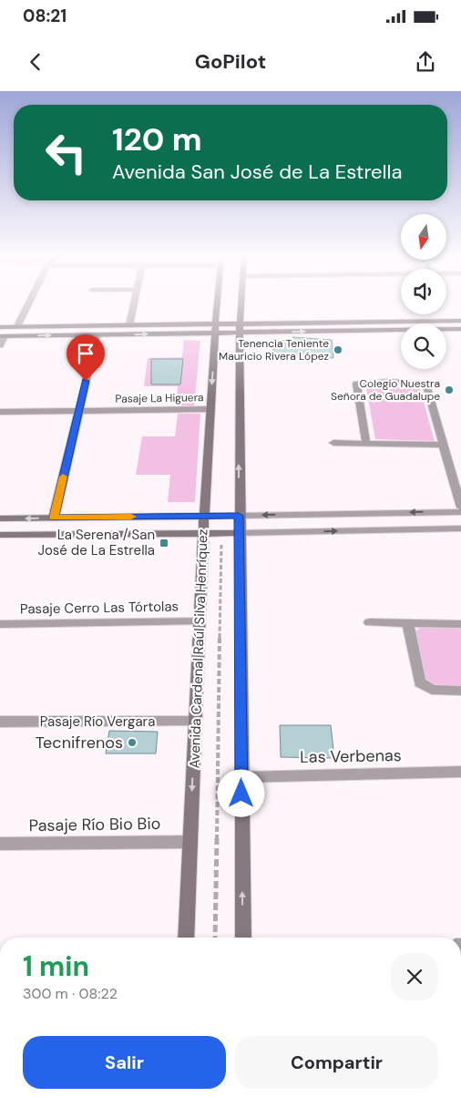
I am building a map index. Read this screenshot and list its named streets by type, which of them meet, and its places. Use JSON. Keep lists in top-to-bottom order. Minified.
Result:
{"streets":{"main road":["Avenida Cardenal Raúl Silva Henríquez"],"street":["Pasaje La Higuera","Pasaje Cerro Las Tórtolas","Pasaje Río Vergara","Las Verbenas","Pasaje Río Bio Bio"]},"crossings":[["Pasaje La Higuera","Avenida Cardenal Raúl Silva Henríquez"],["Pasaje Cerro Las Tórtolas","Avenida Cardenal Raúl Silva Henríquez"],["Avenida Cardenal Raúl Silva Henríquez","Pasaje Río Vergara"],["Avenida Cardenal Raúl Silva Henríquez","Pasaje Río Bio Bio"]],"places":{"other":["Tenencia Teniente Mauricio Rivera López","Colegio Nuestra Señora de Guadalupe","Tecnifrenos"],"transit":["La Serena / San José de La Estrella"]},"north":"bottom","page":{"status":"08:21","header":"GoPilot","turn":["120 m","Avenida San José de La Estrella"],"heading":["1 min","300 m · 08:22"],"buttons":["Salir","Compartir"]}}
